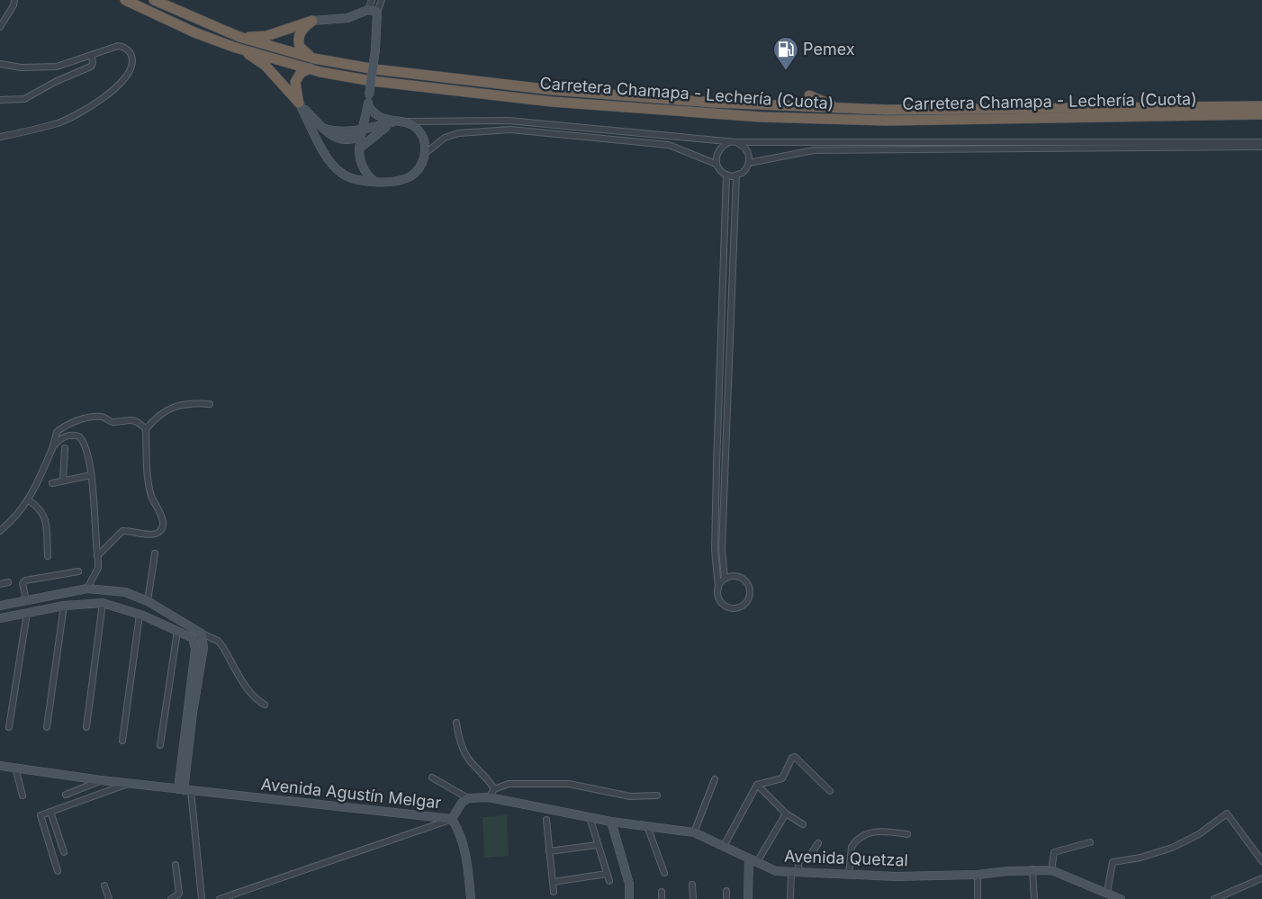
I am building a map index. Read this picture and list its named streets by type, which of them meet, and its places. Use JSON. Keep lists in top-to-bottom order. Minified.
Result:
{"streets":{"highway":["Carretera Chamapa - Lechería (Cuota)"],"main road":["Avenida Agustín Melgar","Avenida Quetzal"]},"places":{"fuel station":["Pemex"]}}
